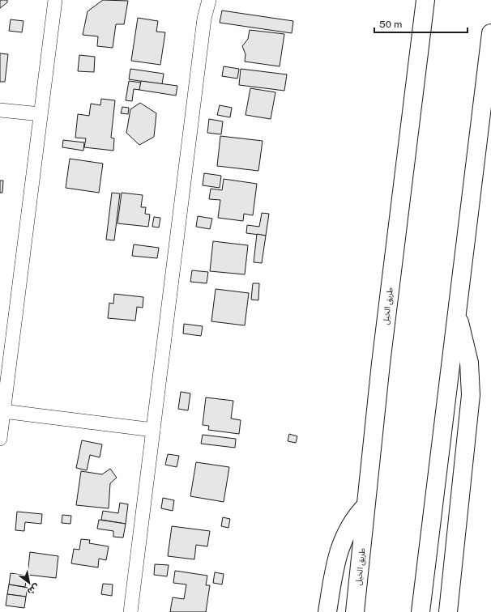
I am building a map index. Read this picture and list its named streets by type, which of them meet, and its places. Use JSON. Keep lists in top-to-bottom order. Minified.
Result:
{"streets":{"highway":["طريق الخيل"]},"scale_bar":"50 m","north":"bottom right"}
